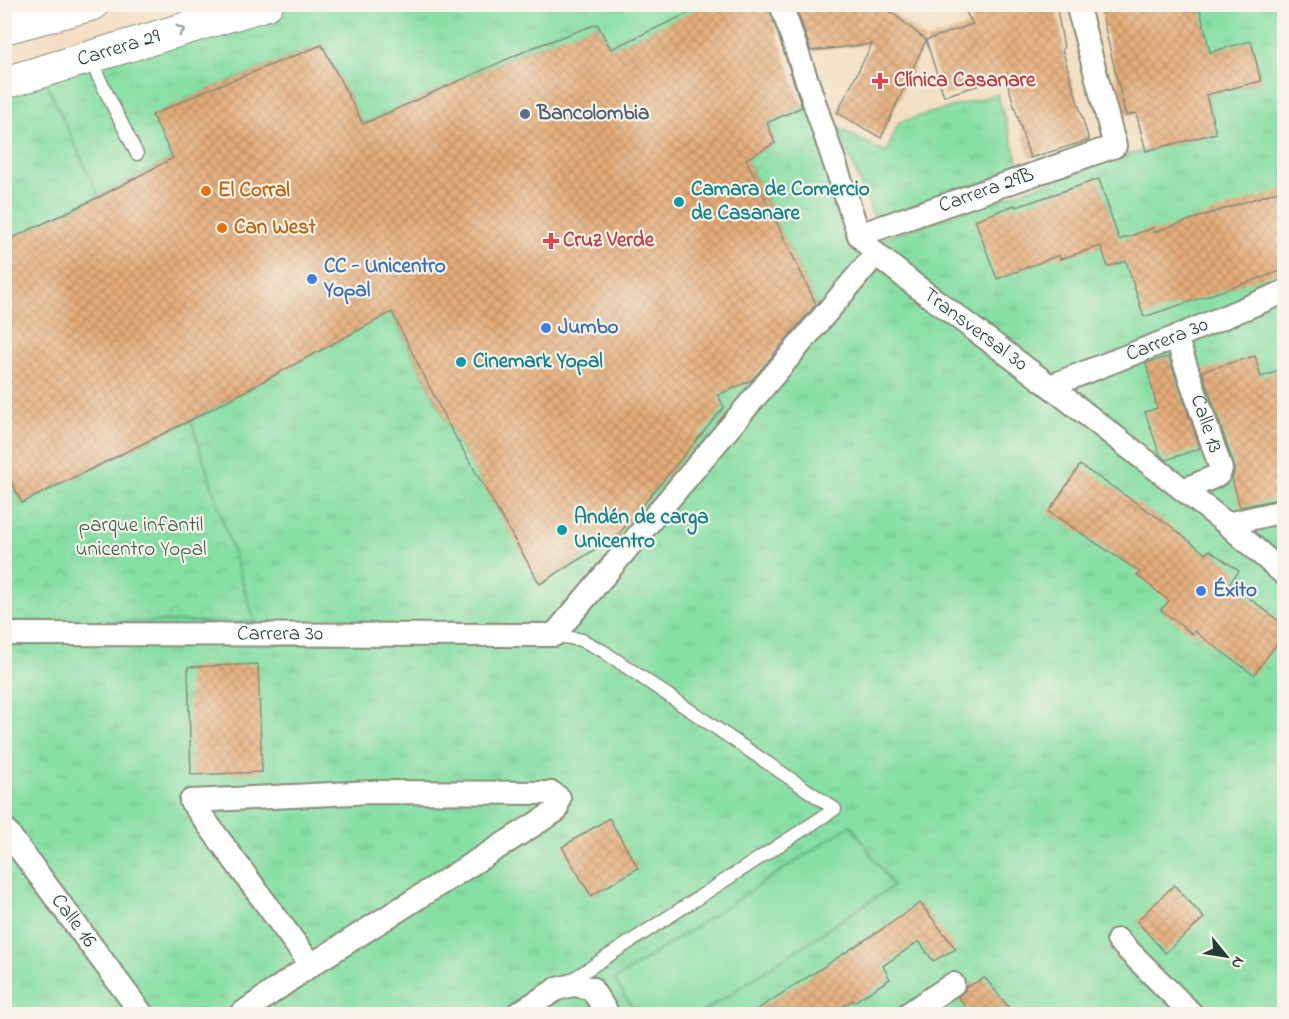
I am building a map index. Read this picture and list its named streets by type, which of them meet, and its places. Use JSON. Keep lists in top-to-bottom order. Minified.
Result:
{"streets":{"main road":["Carrera 29"],"street":["Carrera 29B","Transversal 30","Carrera 30","Calle 13","Calle 16"]},"crossings":[["Carrera 29B","Transversal 30"],["Transversal 30","Carrera 30"],["Transversal 30","Calle 13"],["Carrera 30","Calle 13"]],"one_way":["Carrera 29"],"parks":["parque infantil unicentro Yopal"],"places":{"health":["Clínica Casanare","Cruz Verde"],"other":["Bancolombia","El Corral","Camara de Comercio de Casanare","Can West","CC - Unicentro Yopal","Jumbo","Cinemark Yopal","Andén de carga Unicentro","Éxito"]},"north":"bottom right"}
